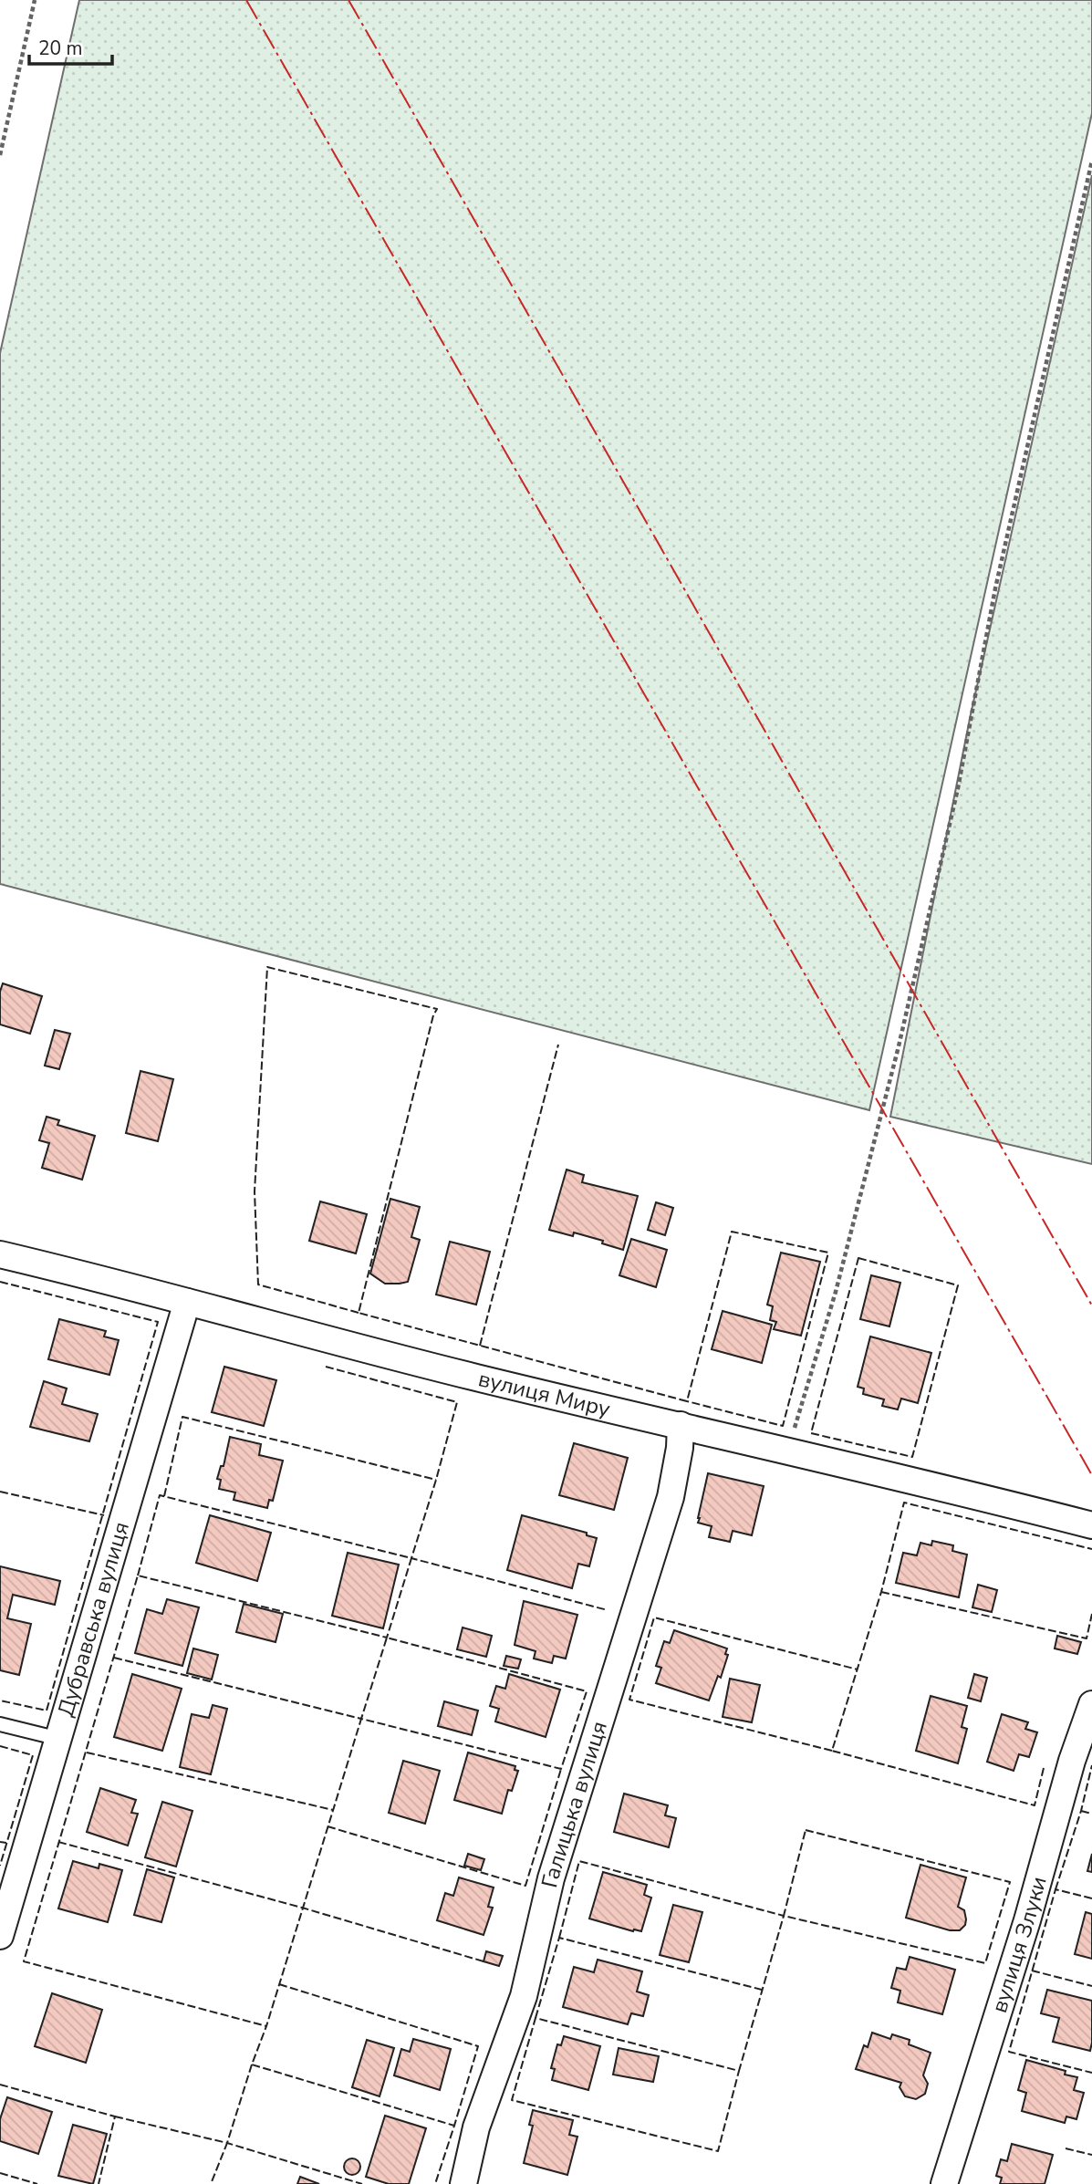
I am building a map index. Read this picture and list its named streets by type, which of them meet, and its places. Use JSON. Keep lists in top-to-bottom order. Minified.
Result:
{"streets":{"street":["вулиця Миру","Дубравська вулиця","Галицька вулиця","вулиця Злуки"]},"crossings":[["вулиця Миру","Дубравська вулиця"],["вулиця Миру","Галицька вулиця"]],"scale_bar":"20 m"}
